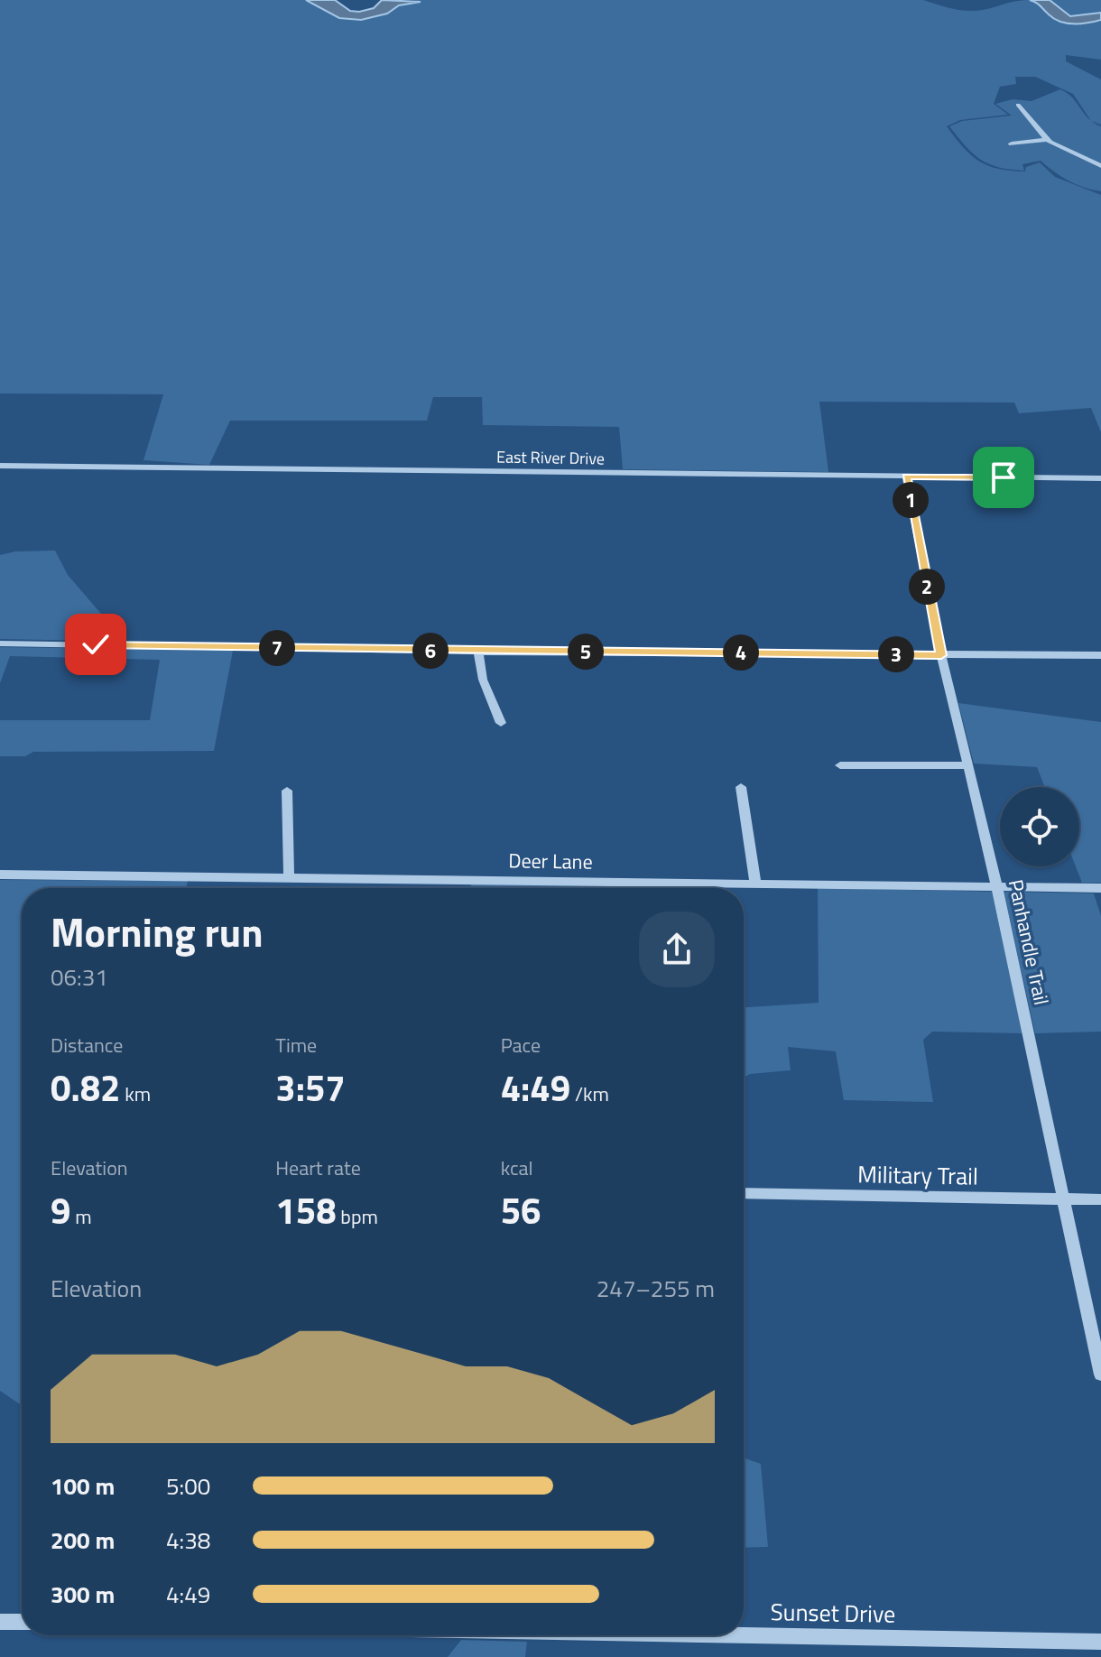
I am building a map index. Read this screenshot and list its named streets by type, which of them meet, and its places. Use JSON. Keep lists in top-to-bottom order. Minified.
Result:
{"streets":{"street":["East River Drive","Deer Lane","Panhandle Trail","Military Trail","Sunset Drive"]},"crossings":[["East River Drive","Panhandle Trail"],["Deer Lane","Panhandle Trail"],["Panhandle Trail","Military Trail"]],"page":{"pins":["1","2","7","6","5","4","3"],"heading":["Morning run","06:31"],"stats":[["Distance","0.82 km"],["Time","3:57"],["Pace","4:49 /km"],["Elevation","9 m"],["Heart rate","158 bpm"],["kcal","56"]],"chart":["Elevation","247–255 m"],"list":[{"name":"100 m","note":"5:00"},{"name":"200 m","note":"4:38"},{"name":"300 m","note":"4:49"}]}}
